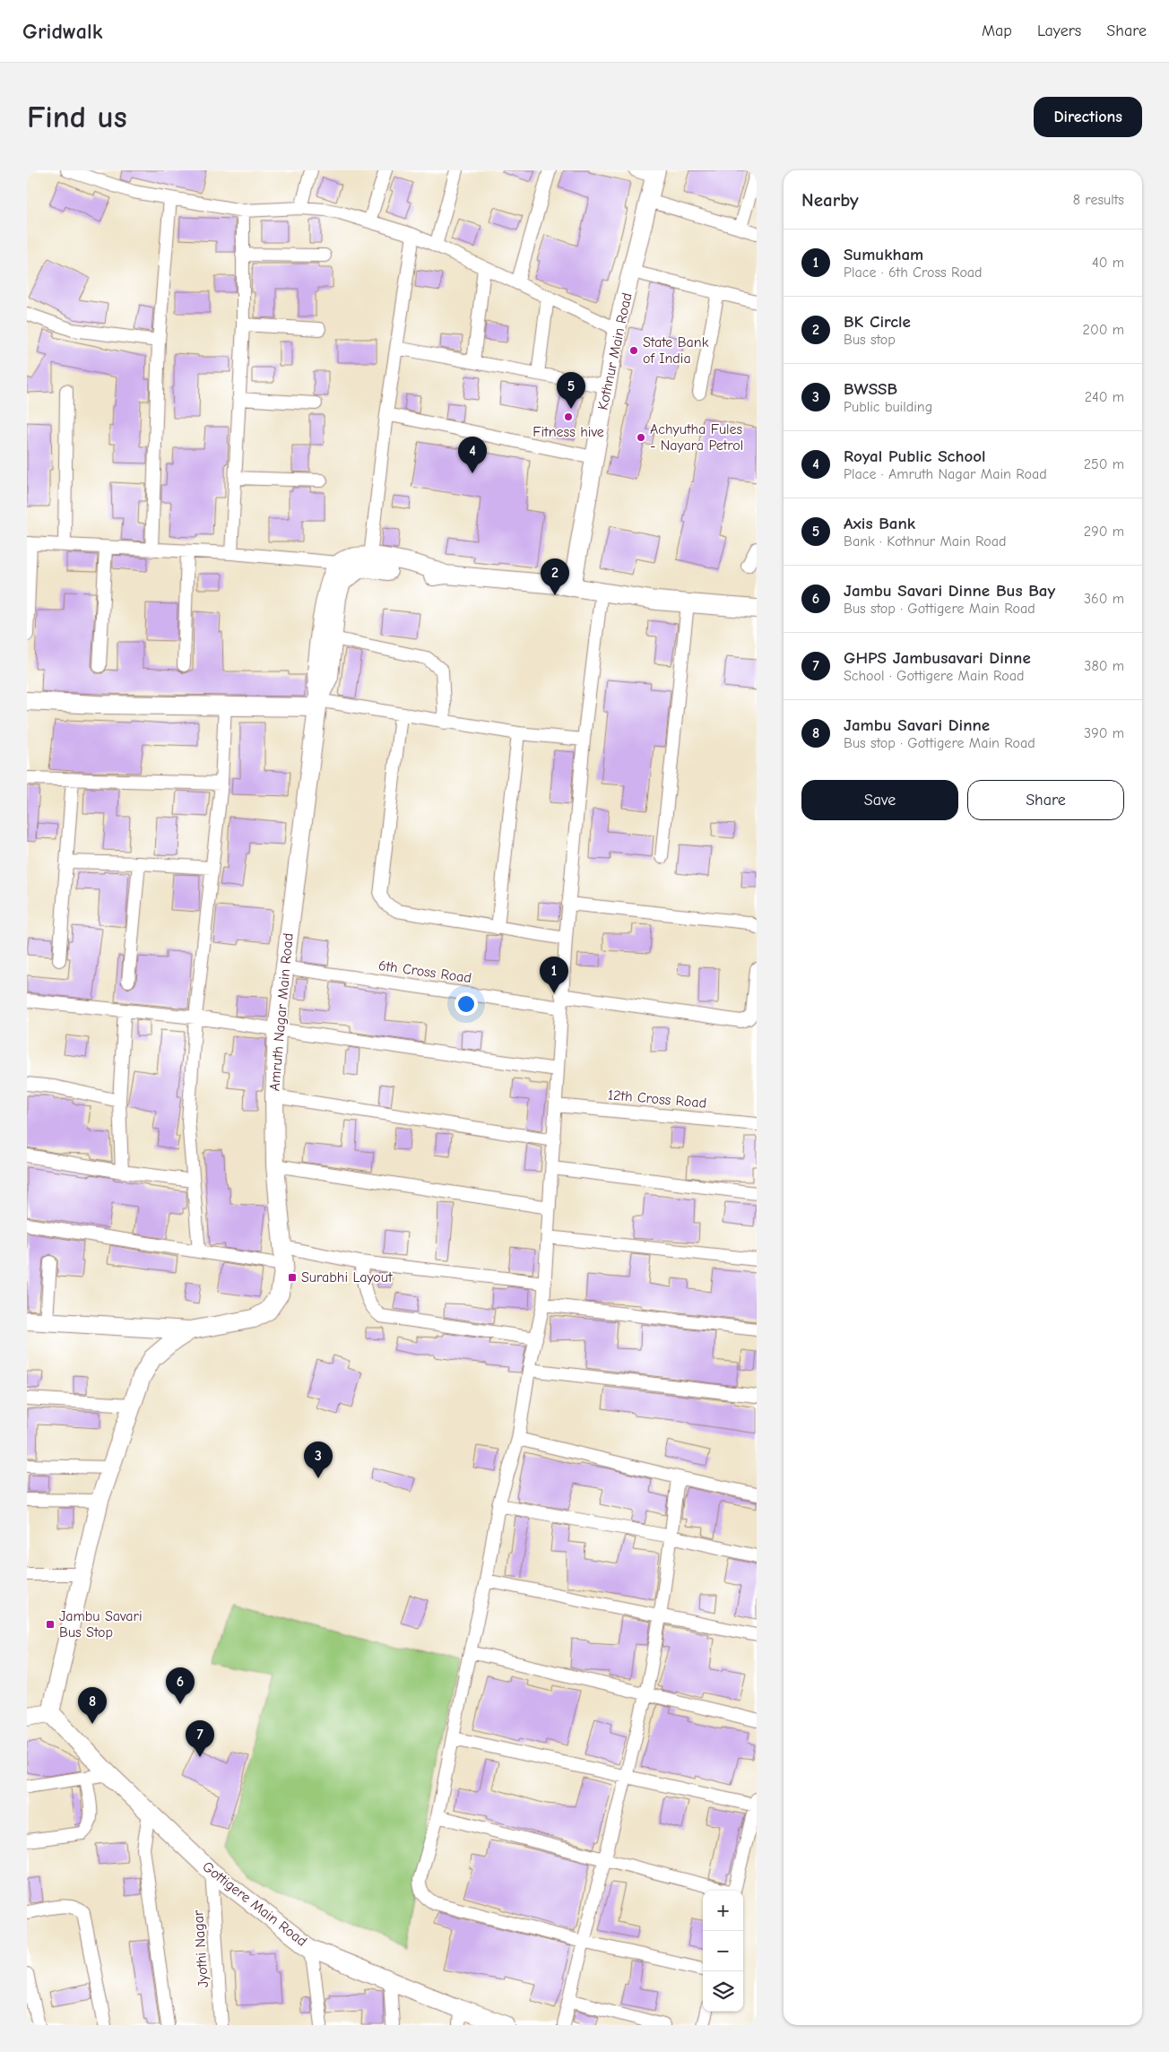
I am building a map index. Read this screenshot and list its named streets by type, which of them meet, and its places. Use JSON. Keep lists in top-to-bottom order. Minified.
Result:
{"streets":{"main road":["Kothnur Main Road","Amruth Nagar Main Road","Gottigere Main Road"],"street":["6th Cross Road","12th Cross Road","Jyothi Nagar"]},"crossings":[["Kothnur Main Road","Amruth Nagar Main Road"],["6th Cross Road","Amruth Nagar Main Road"],["Amruth Nagar Main Road","Gottigere Main Road"],["Gottigere Main Road","Jyothi Nagar"]],"places":{"other":["State Bank of India","Fitness hive","Achyutha Fules - Nayara Petrol"],"transit":["Surabhi Layout","Jambu Savari Bus Stop"]},"page":{"header":"Gridwalk","nav":["Map","Layers","Share"],"buttons":["Directions",["Save","Share"]],"title":"Find us","heading":["Nearby","8 results"],"list":[{"mark":"1","name":"Sumukham","note":"Place · 6th Cross Road","value":"40 m"},{"mark":"2","name":"BK Circle","note":"Bus stop","value":"200 m"},{"mark":"3","name":"BWSSB","note":"Public building","value":"240 m"},{"mark":"4","name":"Royal Public School","note":"Place · Amruth Nagar Main Road","value":"250 m"},{"mark":"5","name":"Axis Bank","note":"Bank · Kothnur Main Road","value":"290 m"},{"mark":"6","name":"Jambu Savari Dinne Bus Bay","note":"Bus stop · Gottigere Main Road","value":"360 m"},{"mark":"7","name":"GHPS Jambusavari Dinne","note":"School · Gottigere Main Road","value":"380 m"},{"mark":"8","name":"Jambu Savari Dinne","note":"Bus stop · Gottigere Main Road","value":"390 m"}],"pins":["5","4","2","1","3","6","8","7"],"map_buttons":["+","−"]}}
